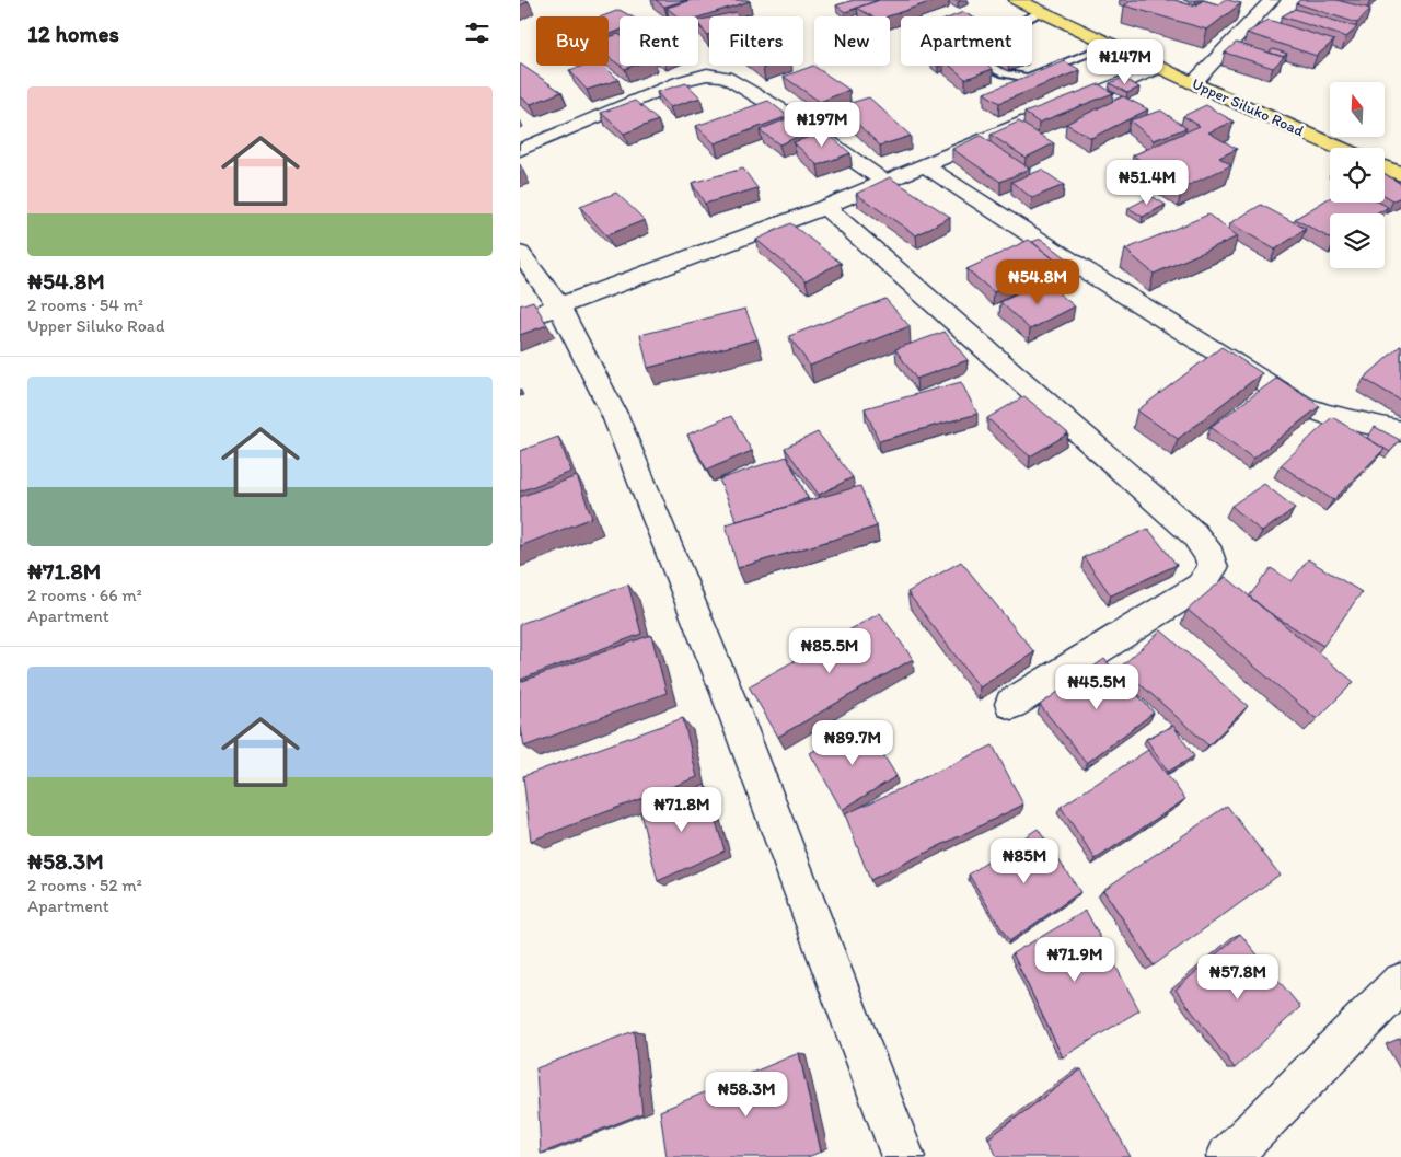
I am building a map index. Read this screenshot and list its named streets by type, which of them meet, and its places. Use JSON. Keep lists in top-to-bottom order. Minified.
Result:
{"streets":{"main road":["Upper Siluko Road"]},"north":"top","page":{"heading":"12 homes","chip":["Buy","Rent","Filters","New","Apartment"],"price":["₦147M","₦197M","₦51.4M","₦54.8M","₦85.5M","₦45.5M","₦89.7M","₦71.8M","₦85M","₦71.9M","₦57.8M","₦58.3M"],"list":[{"name":"₦54.8M","note":"2 rooms · 54 m² · Upper Siluko Road"},{"name":"₦71.8M","note":"2 rooms · 66 m² · Apartment"},{"name":"₦58.3M","note":"2 rooms · 52 m² · Apartment"}]}}
